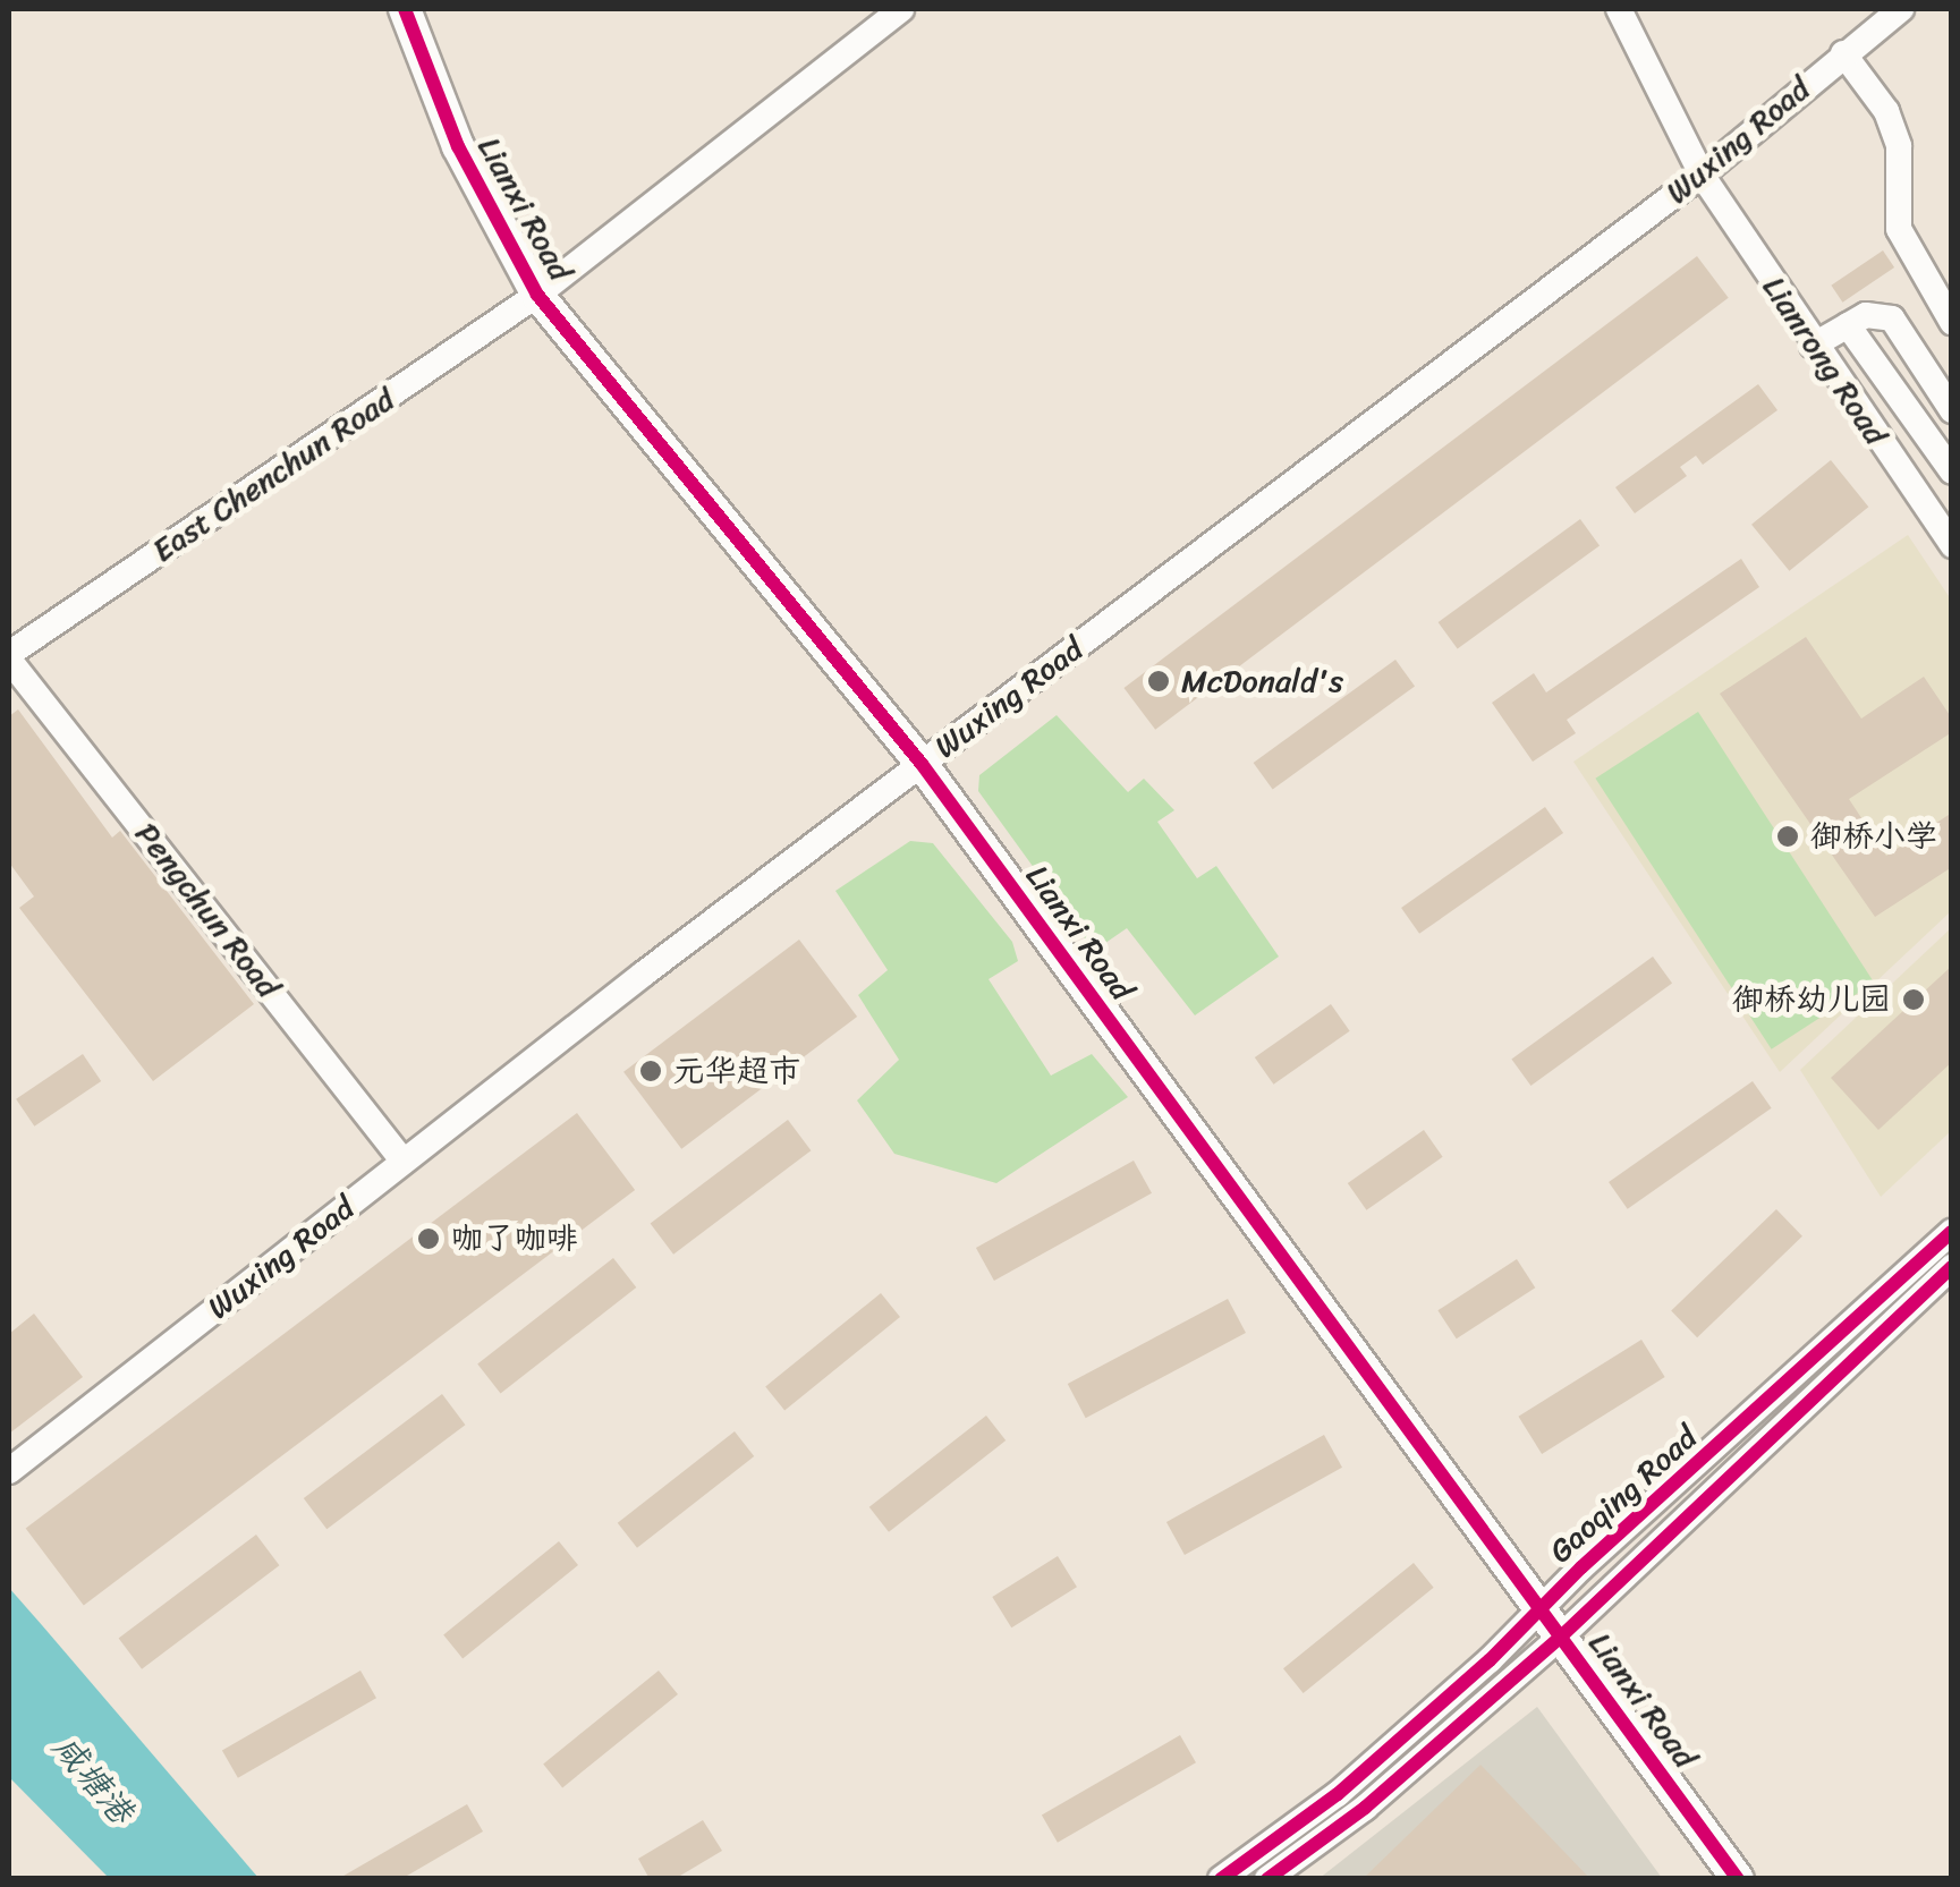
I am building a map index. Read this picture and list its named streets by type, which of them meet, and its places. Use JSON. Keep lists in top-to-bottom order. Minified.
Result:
{"streets":{"main road":["Lianxi Road"],"street":["Wuxing Road","Lianrong Road","East Chenchun Road","Pengchun Road","Gaoqing Road"]},"crossings":[["Wuxing Road","Lianxi Road"],["Wuxing Road","Lianrong Road"],["Wuxing Road","Pengchun Road"],["Lianxi Road","East Chenchun Road"],["Lianxi Road","Gaoqing Road"],["East Chenchun Road","Pengchun Road"]],"water":["咸塘港"],"places":["McDonald's","御桥小学","御桥幼儿园","元华超市","咖了咖啡"]}
